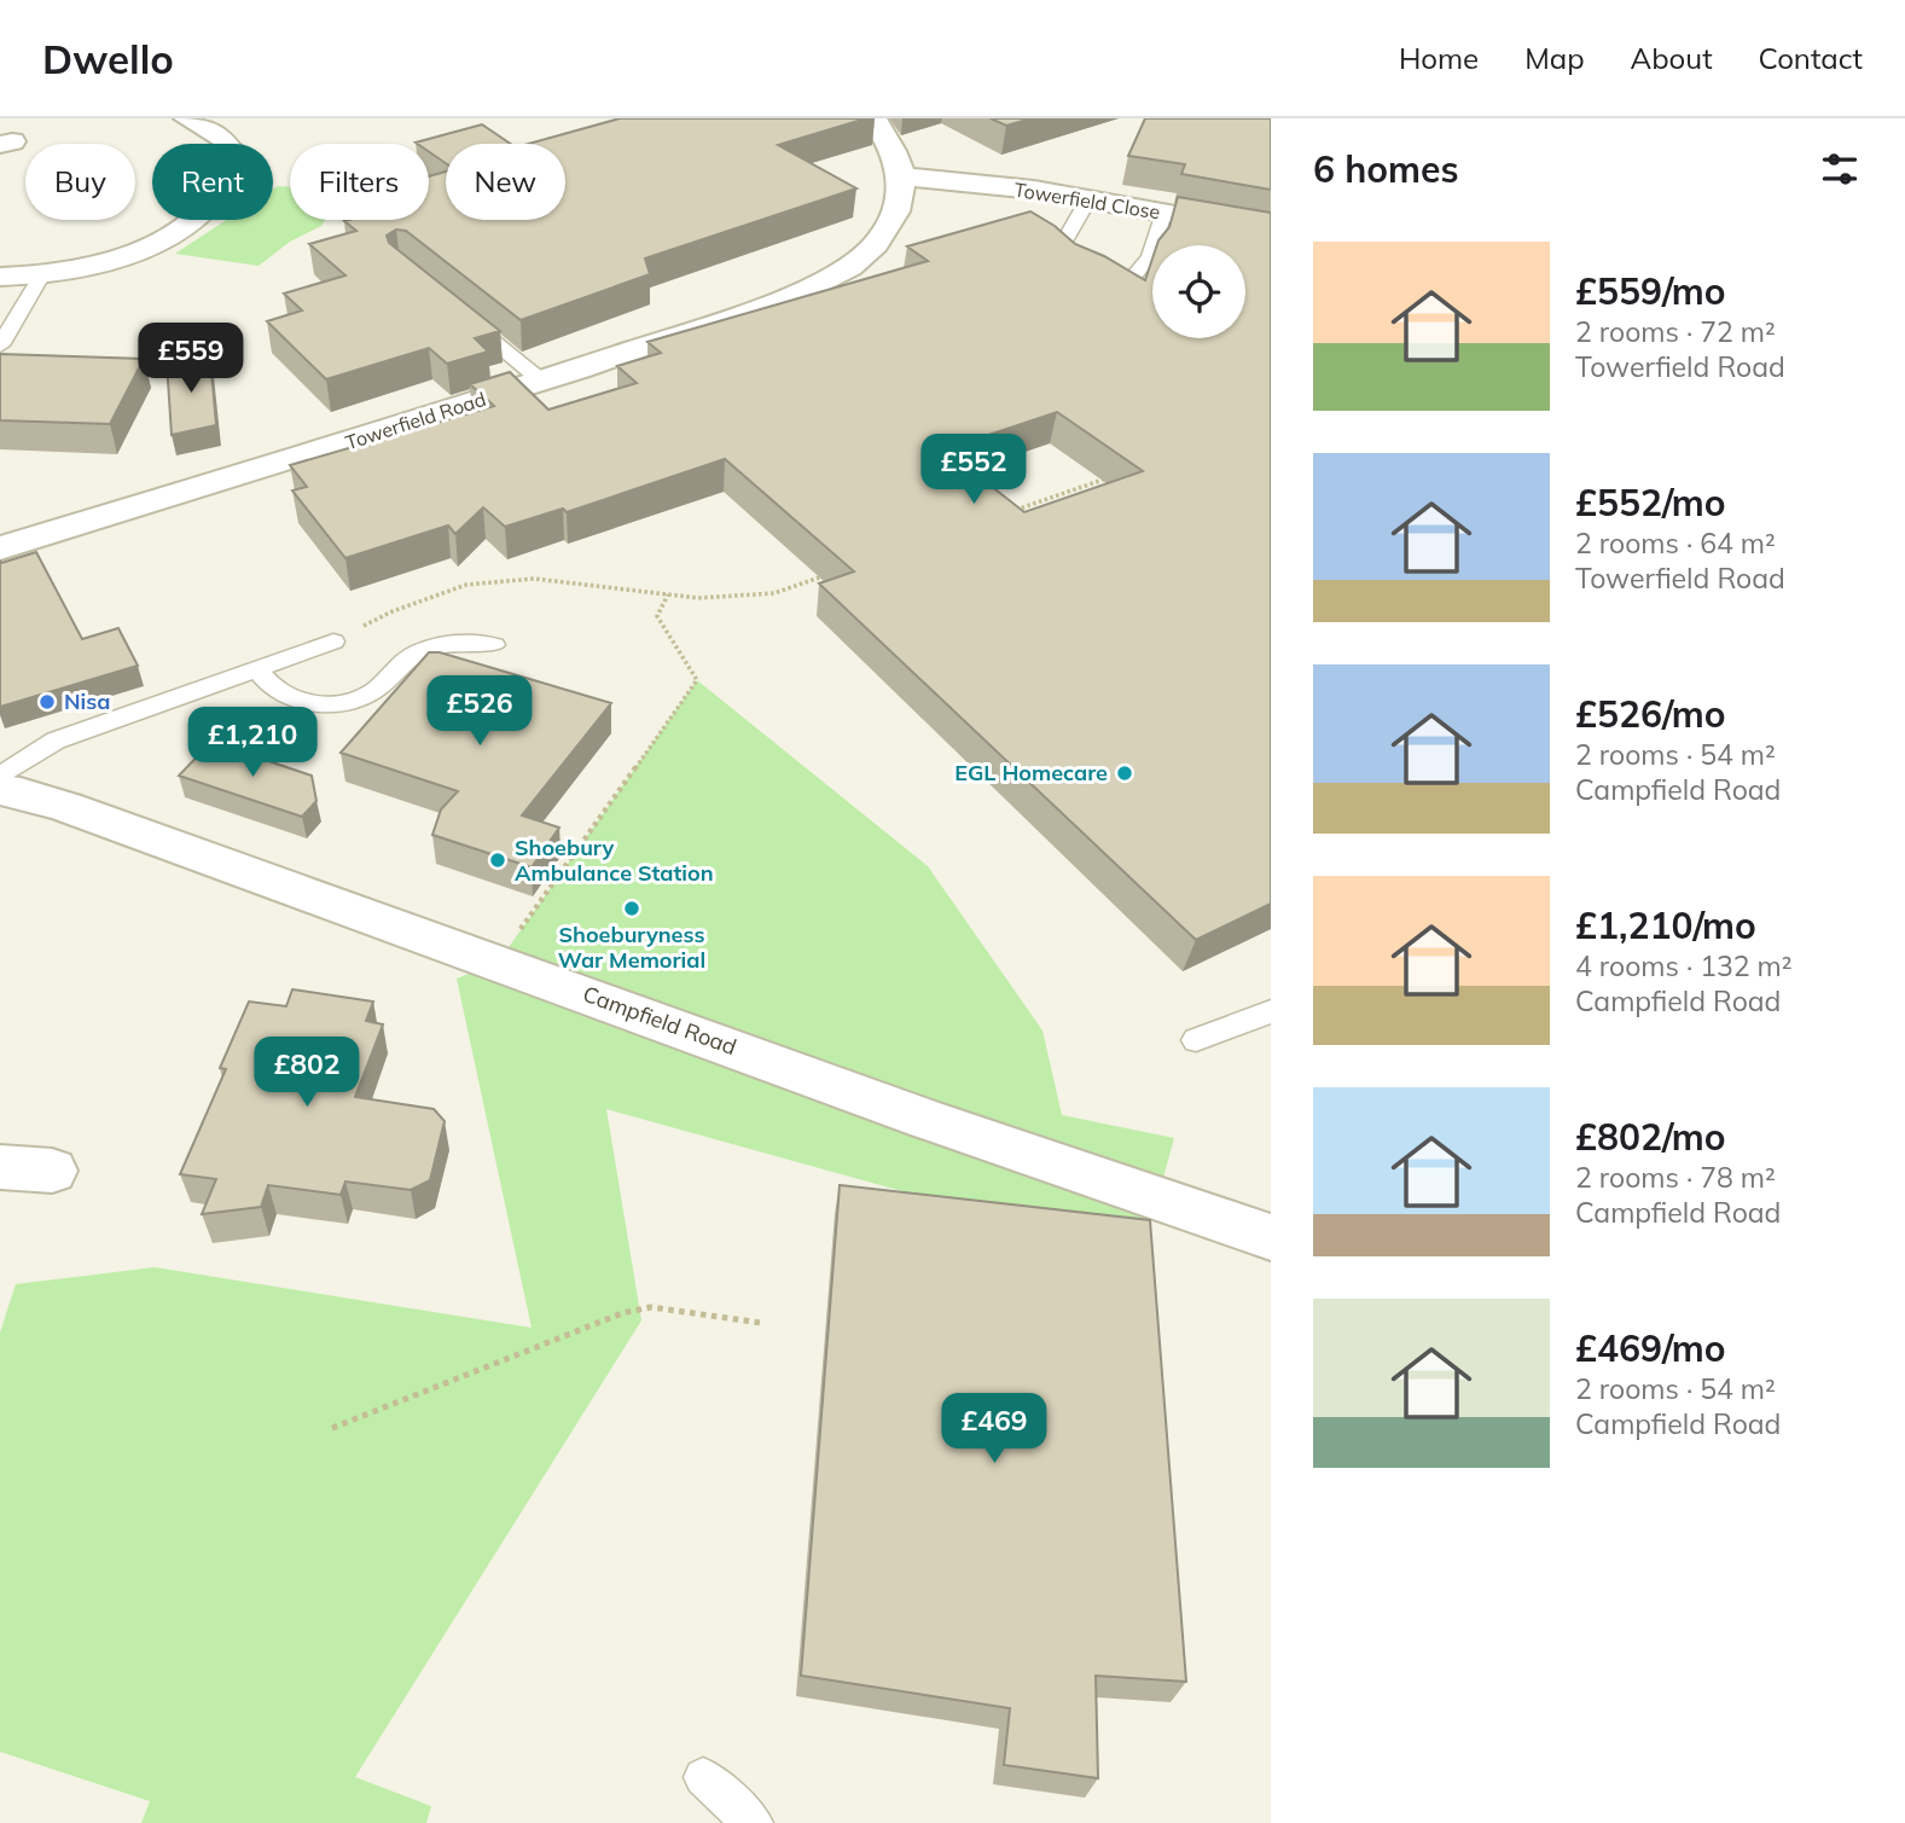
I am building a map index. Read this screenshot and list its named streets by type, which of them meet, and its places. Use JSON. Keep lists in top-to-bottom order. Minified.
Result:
{"streets":{"street":["Towerfield Close","Towerfield Road","Campfield Road"]},"crossings":[["Towerfield Close","Towerfield Road"]],"places":["Nisa","EGL Homecare","Shoebury Ambulance Station","Shoeburyness War Memorial"],"page":{"header":"Dwello","nav":["Home","Map","About","Contact"],"heading":"6 homes","chip":["Buy","Rent","Filters","New"],"list":[{"name":"£559/mo","note":"2 rooms · 72 m² · Towerfield Road"},{"name":"£552/mo","note":"2 rooms · 64 m² · Towerfield Road"},{"name":"£526/mo","note":"2 rooms · 54 m² · Campfield Road"},{"name":"£1,210/mo","note":"4 rooms · 132 m² · Campfield Road"},{"name":"£802/mo","note":"2 rooms · 78 m² · Campfield Road"},{"name":"£469/mo","note":"2 rooms · 54 m² · Campfield Road"}],"price":["£559","£552","£526","£1,210","£802","£469"]}}
